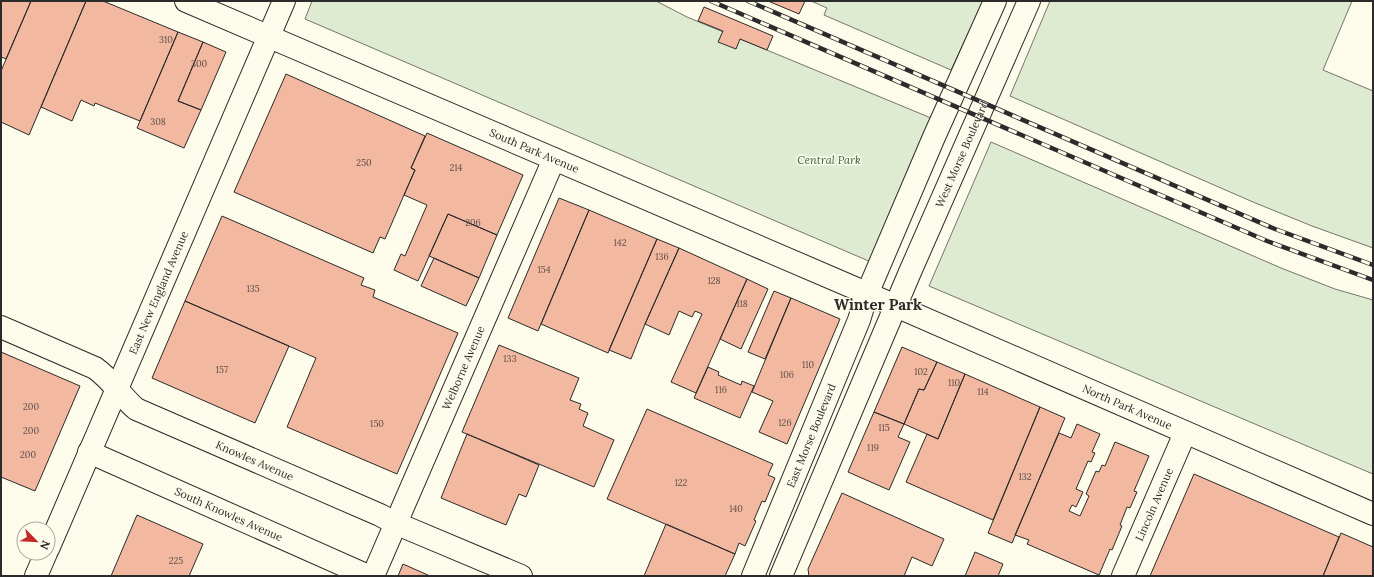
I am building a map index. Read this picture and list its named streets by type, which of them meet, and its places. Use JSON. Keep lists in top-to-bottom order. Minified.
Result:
{"streets":{"street":["South Park Avenue","West Morse Boulevard","East New England Avenue","Welborne Avenue","North Park Avenue","East Morse Boulevard","Knowles Avenue","Lincoln Avenue","South Knowles Avenue"]},"crossings":[["South Park Avenue","West Morse Boulevard"],["South Park Avenue","East New England Avenue"],["South Park Avenue","Welborne Avenue"],["South Park Avenue","North Park Avenue"],["South Park Avenue","East Morse Boulevard"],["West Morse Boulevard","North Park Avenue"],["West Morse Boulevard","East Morse Boulevard"],["East New England Avenue","Knowles Avenue"],["East New England Avenue","South Knowles Avenue"],["Welborne Avenue","Knowles Avenue"],["North Park Avenue","East Morse Boulevard"],["North Park Avenue","Lincoln Avenue"]],"districts":["Winter Park"],"parks":["Central Park"],"house_numbers":["310","300","308","250","214","206","142","136","154","128","135","118","133","110","157","102","106","110","116","114","200","126","150","115","200","119","200","132","122","140","225"],"north":"bottom right"}
